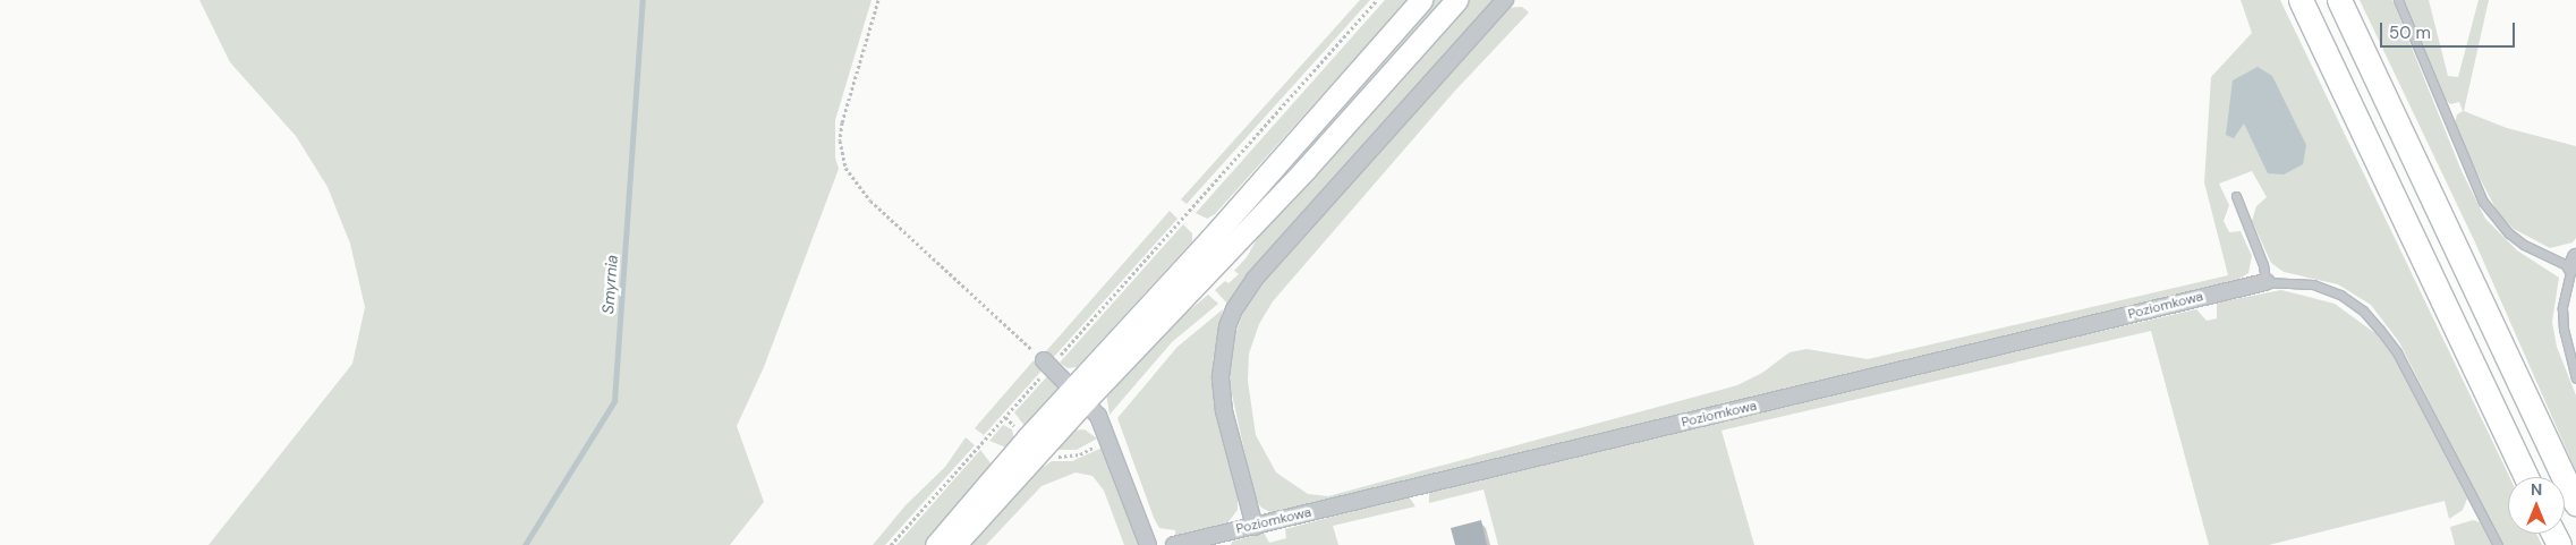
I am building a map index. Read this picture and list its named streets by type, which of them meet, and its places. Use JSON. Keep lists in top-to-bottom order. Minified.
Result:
{"streets":{"street":["Poziomkowa"]},"water":["Smyrnia"],"scale_bar":"50 m","north":"top"}
